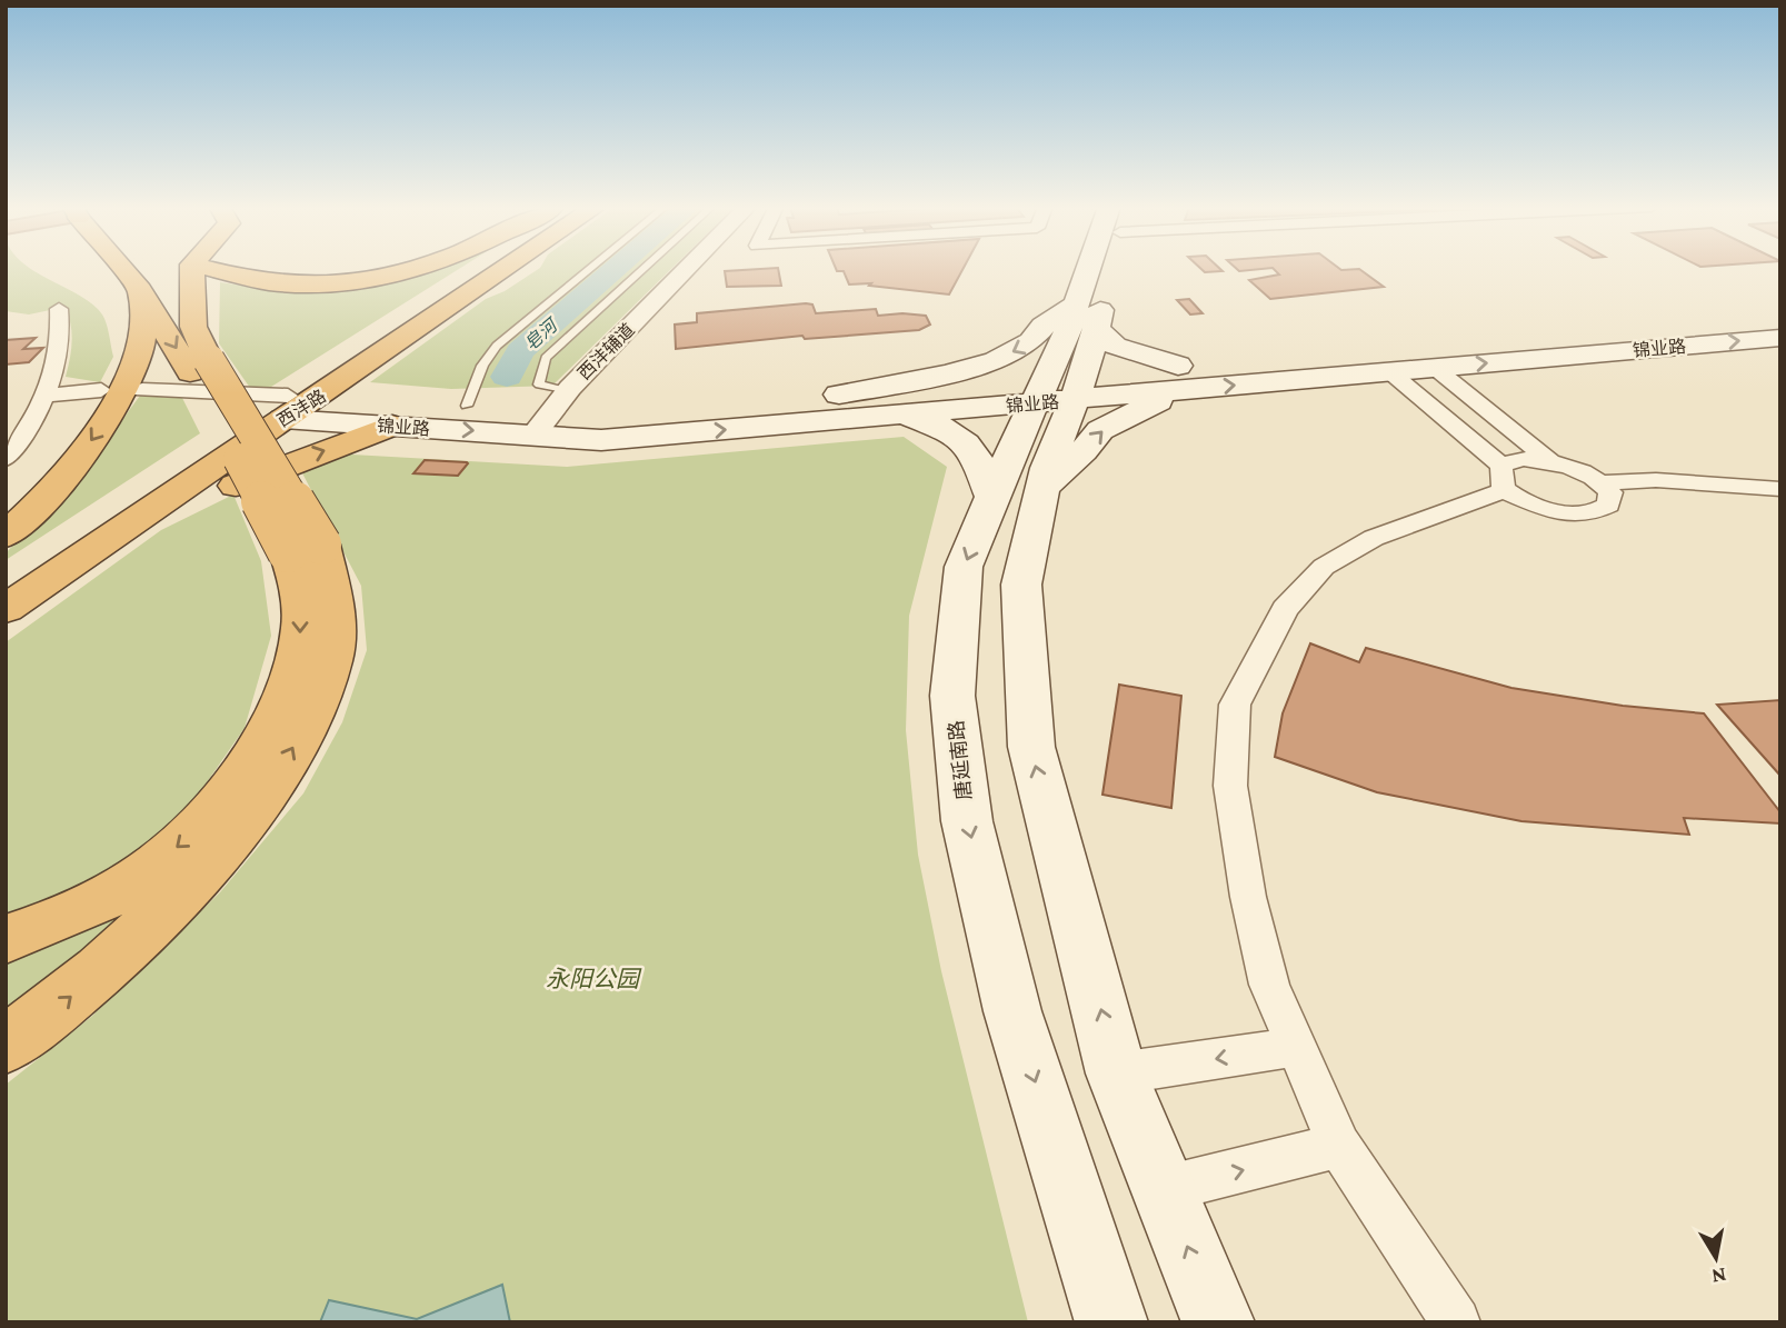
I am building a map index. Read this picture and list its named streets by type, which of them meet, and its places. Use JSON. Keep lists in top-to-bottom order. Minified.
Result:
{"streets":{"highway":["西沣路"],"main road":["锦业路","唐延南路"],"street":["西沣辅道"]},"crossings":[["锦业路","西沣辅道"],["锦业路","西沣路"],["锦业路","唐延南路"]],"water":["皂河"],"parks":["永阳公园"],"north":"bottom"}
